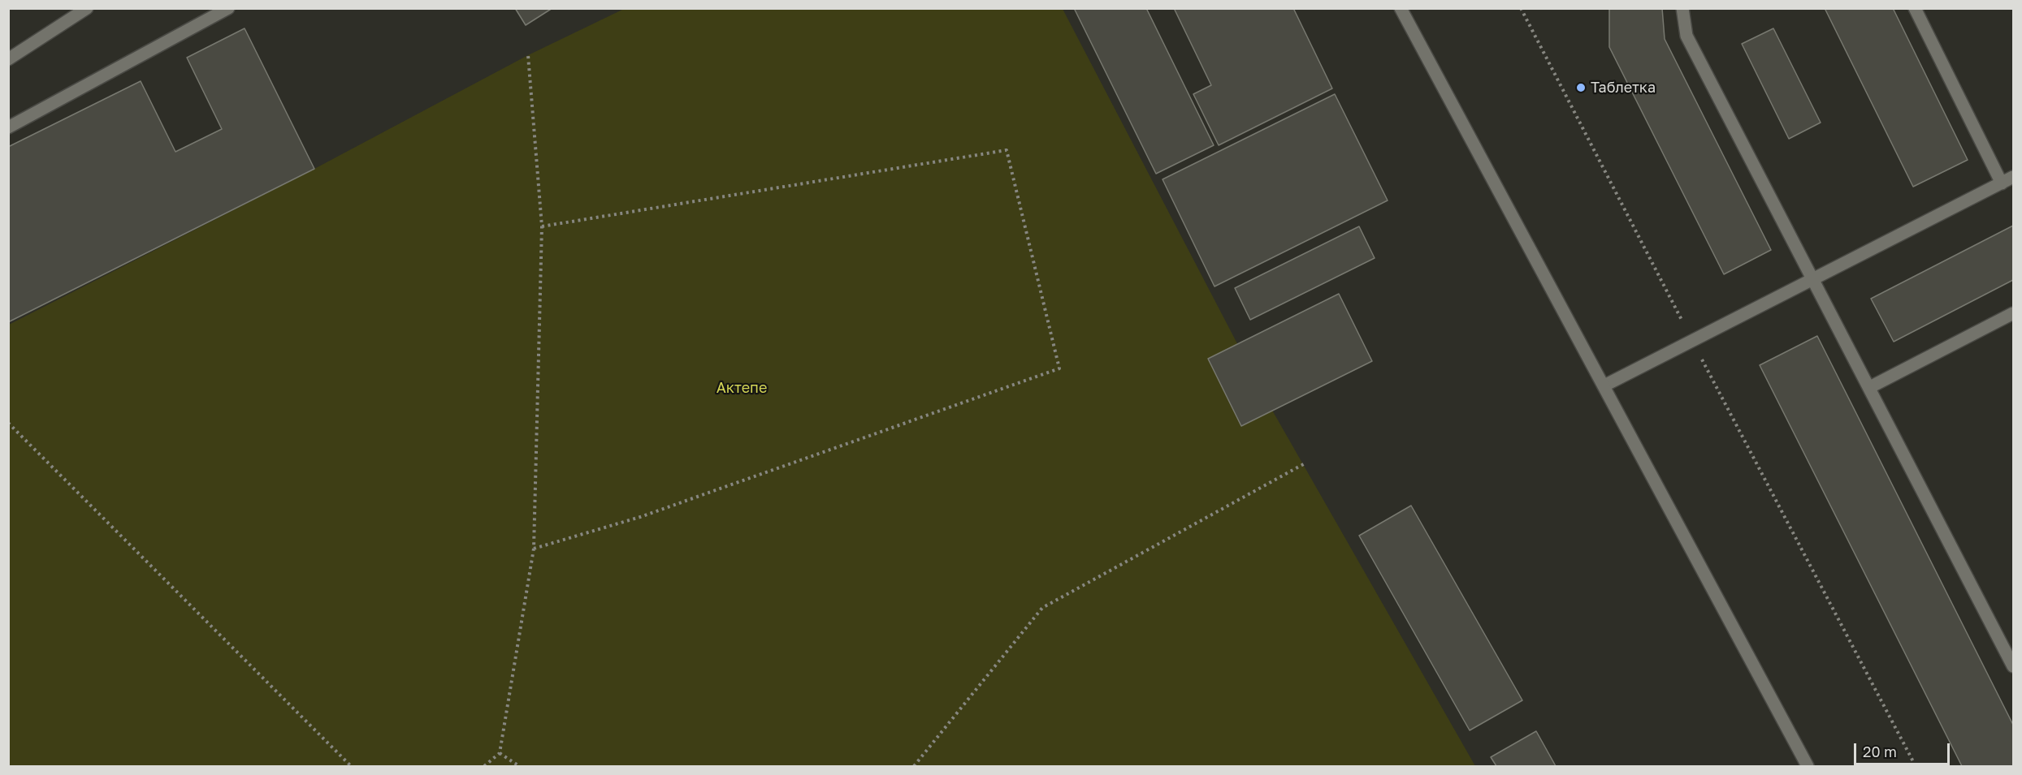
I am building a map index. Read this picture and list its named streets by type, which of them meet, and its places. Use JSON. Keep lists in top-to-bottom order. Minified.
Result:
{"parks":["Актепе"],"places":["Таблетка"],"scale_bar":"20 m"}
